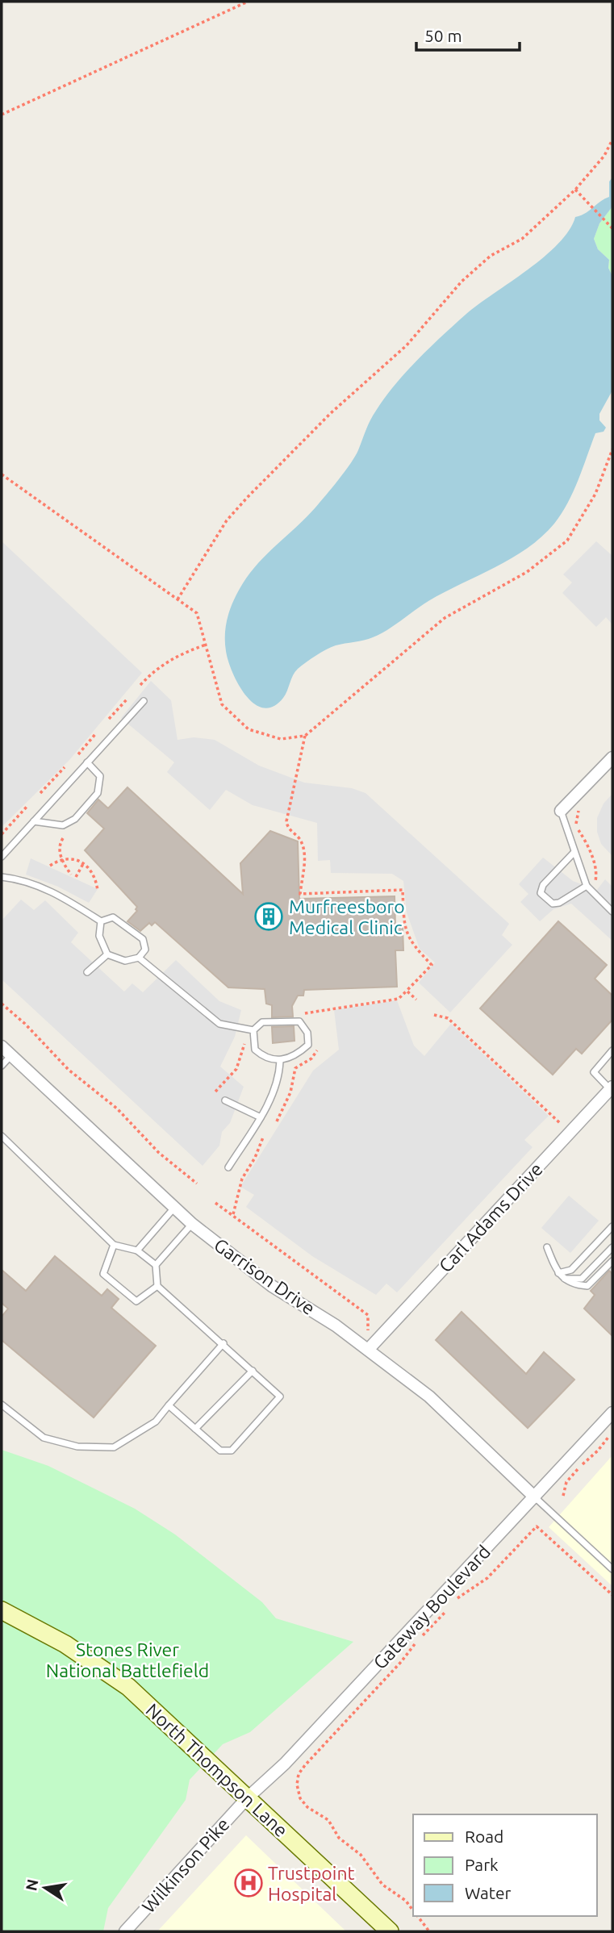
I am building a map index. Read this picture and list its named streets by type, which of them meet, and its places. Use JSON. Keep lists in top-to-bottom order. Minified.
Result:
{"streets":{"main road":["North Thompson Lane"],"street":["Carl Adams Drive","Garrison Drive","Gateway Boulevard","Wilkinson Pike"]},"crossings":[["Carl Adams Drive","Garrison Drive"],["Garrison Drive","Gateway Boulevard"],["Gateway Boulevard","North Thompson Lane"],["Gateway Boulevard","Wilkinson Pike"],["North Thompson Lane","Wilkinson Pike"]],"parks":["Stones River National Battlefield"],"places":{"building":["Murfreesboro Medical Clinic"],"hospital":["Trustpoint Hospital"]},"legend":["Road","Park","Water"],"scale_bar":"50 m","north":"left"}
